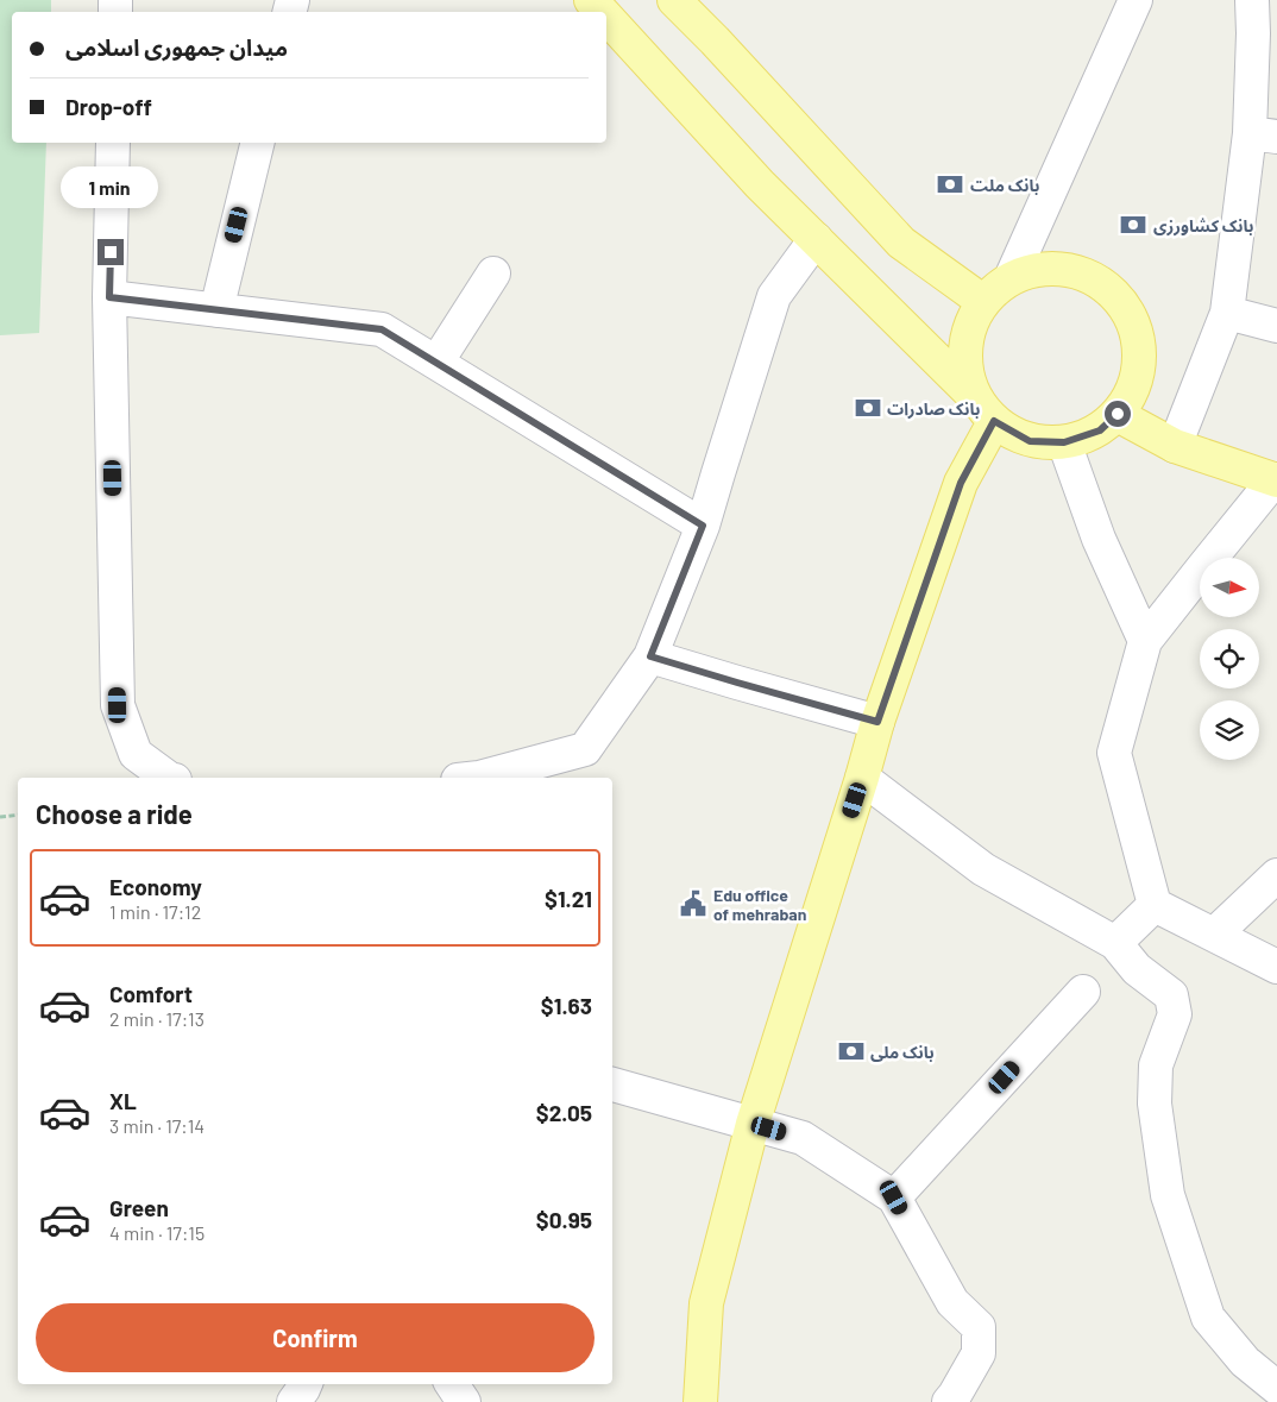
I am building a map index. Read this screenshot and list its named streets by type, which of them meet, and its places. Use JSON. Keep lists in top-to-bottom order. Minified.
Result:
{"places":{"bank":["بانک ملت","بانک کشاورزی","بانک صادرات","بانک ملی"],"public building":["Edu office of mehraban"]},"north":"right","page":{"banner":["میدان جمهوری اسلامی","Drop-off"],"bubble":"1 min","heading":"Choose a ride","list":[{"name":"Economy","note":"1 min · 17:12","value":"$1.21"},{"name":"Comfort","note":"2 min · 17:13","value":"$1.63"},{"name":"XL","note":"3 min · 17:14","value":"$2.05"},{"name":"Green","note":"4 min · 17:15","value":"$0.95"}],"buttons":"Confirm"}}
